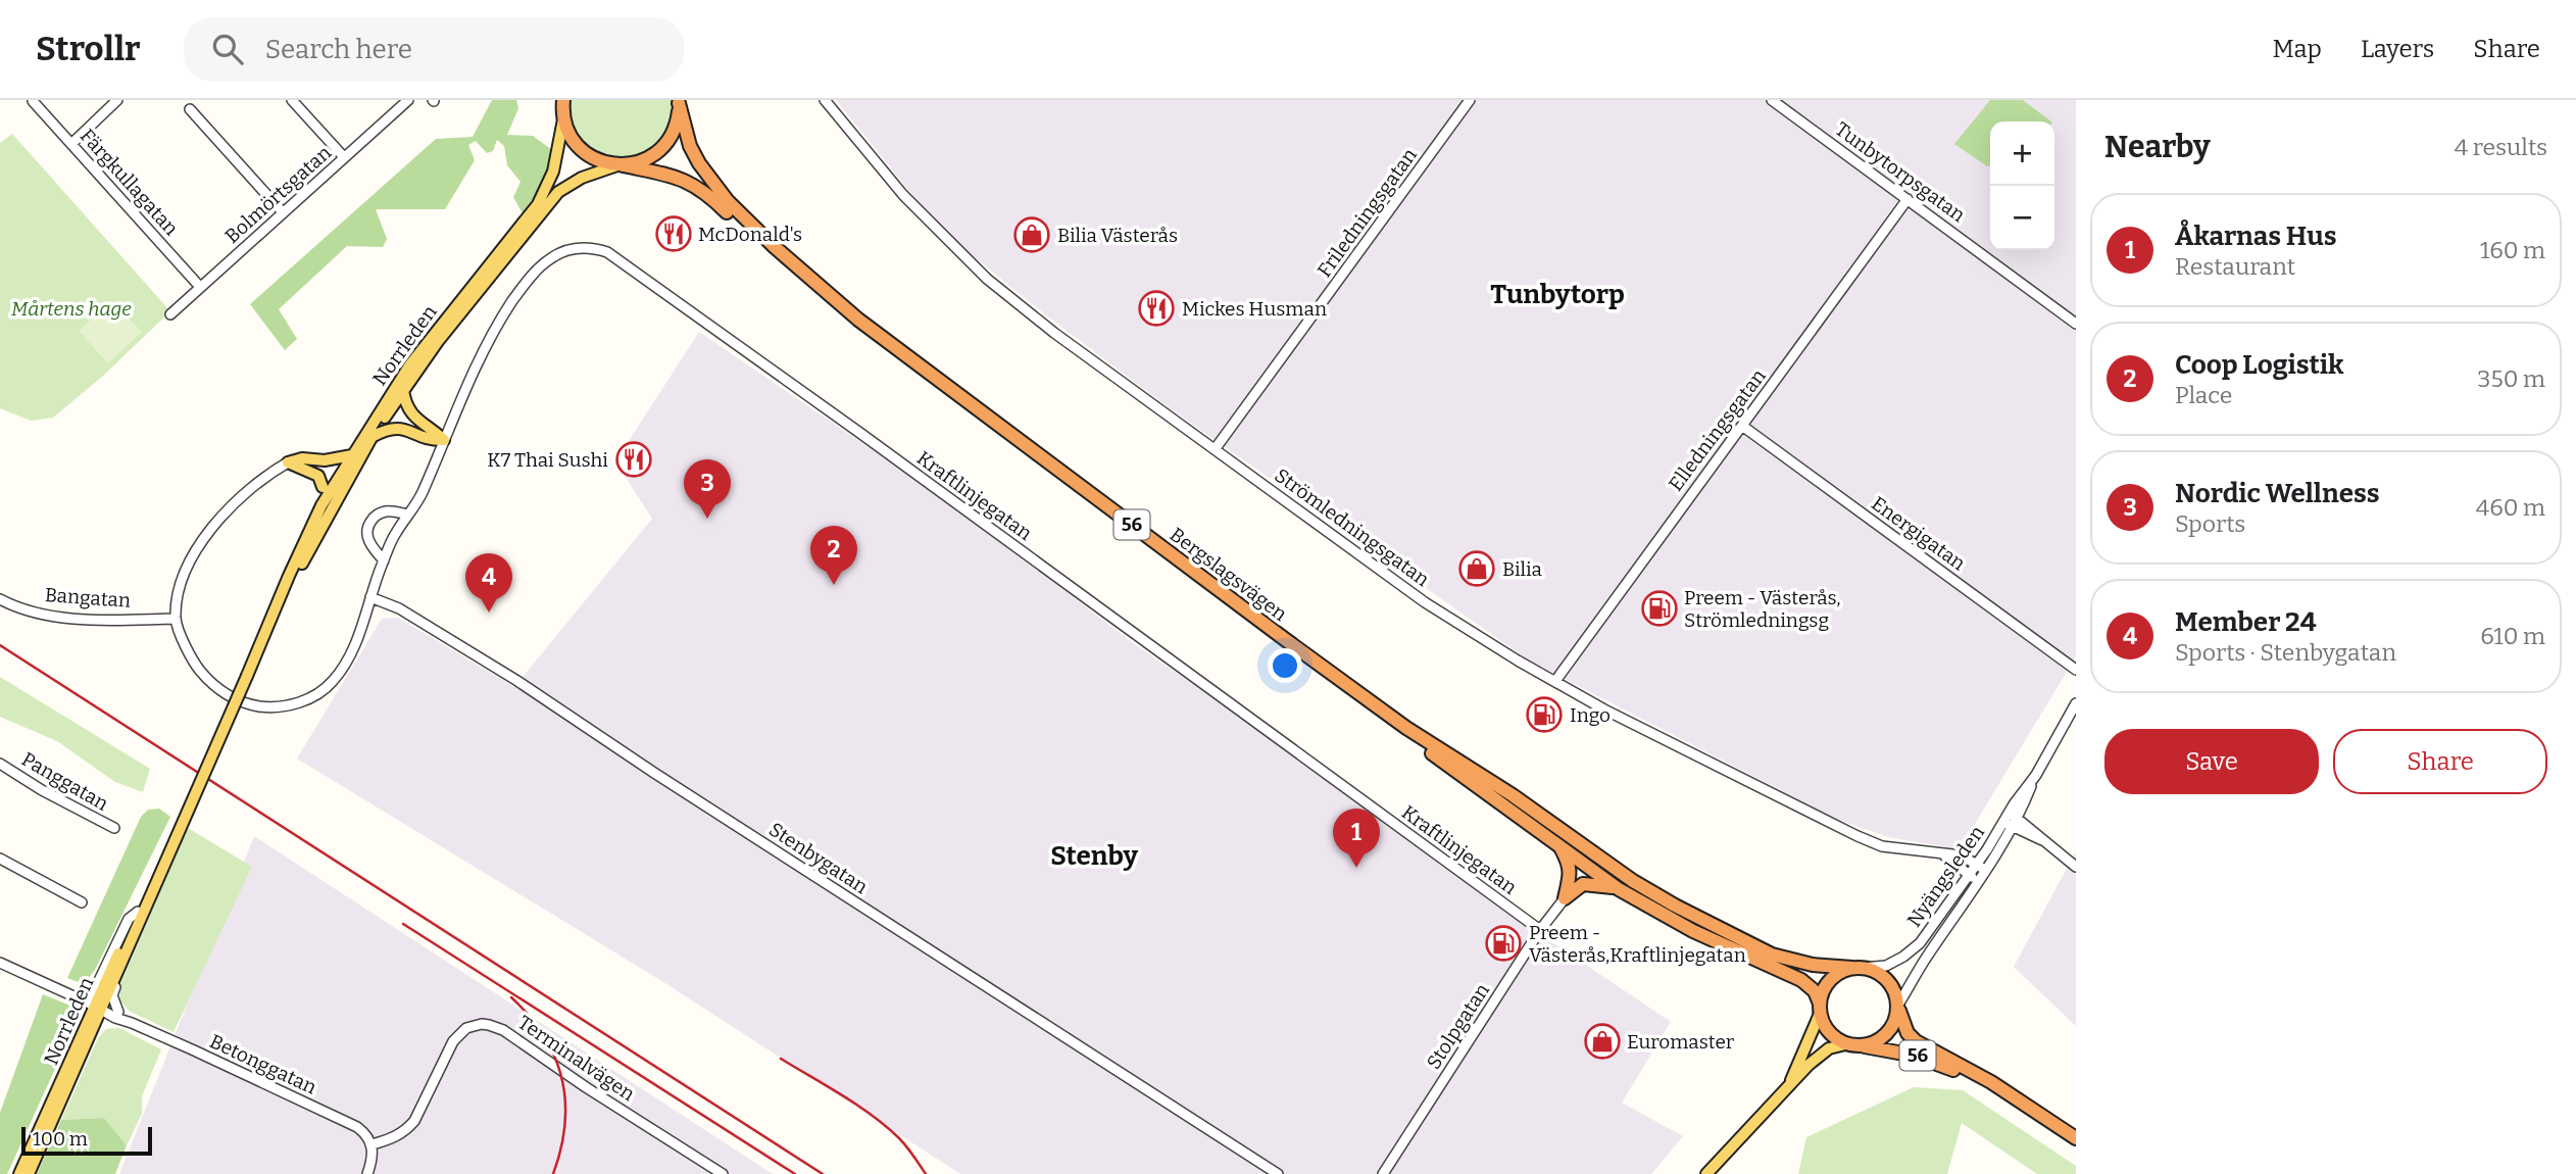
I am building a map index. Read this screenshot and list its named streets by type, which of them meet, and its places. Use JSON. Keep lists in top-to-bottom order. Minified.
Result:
{"streets":{"highway":["56","Bergslagsvägen"],"main road":["Norrleden"],"street":["Tunbytorpsgatan","Färgkullagatan","Bolmörtsgatan","Friledningsgatan","Elledningsgatan","Kraftlinjegatan","Strömledningsgatan","Energigatan","Bangatan","Panggatan","Stenbygatan","Nyängsleden","Stolpgatan","Terminalvägen","Betonggatan"]},"crossings":[["Tunbytorpsgatan","Elledningsgatan"],["Färgkullagatan","Bolmörtsgatan"],["Friledningsgatan","Strömledningsgatan"],["Norrleden","56"],["Norrleden","Bergslagsvägen"],["Norrleden","Betonggatan"],["Elledningsgatan","Strömledningsgatan"],["Elledningsgatan","Energigatan"],["Kraftlinjegatan","Stolpgatan"],["56","Bergslagsvägen"],["56","Nyängsleden"],["Strömledningsgatan","Nyängsleden"],["Bergslagsvägen","Nyängsleden"],["Terminalvägen","Betonggatan"]],"districts":["Tunbytorp","Stenby"],"parks":["Mårtens hage"],"places":{"restaurant":["McDonald's","Mickes Husman","K7 Thai Sushi"],"shop":["Bilia Västerås","Bilia","Euromaster"],"fuel station":["Preem - Västerås, Strömledningsg","Ingo","Preem - Västerås,Kraftlinjegatan"]},"scale_bar":"100 m","page":{"header":"Strollr","search":"Search here","nav":["Map","Layers","Share"],"heading":["Nearby","4 results"],"map_buttons":["+","−"],"list":[{"mark":"1","name":"Åkarnas Hus","note":"Restaurant","value":"160 m"},{"mark":"2","name":"Coop Logistik","note":"Place","value":"350 m"},{"mark":"3","name":"Nordic Wellness","note":"Sports","value":"460 m"},{"mark":"4","name":"Member 24","note":"Sports · Stenbygatan","value":"610 m"}],"pins":["3","2","4","1"],"buttons":["Save","Share"],"scale":"100 m"}}
